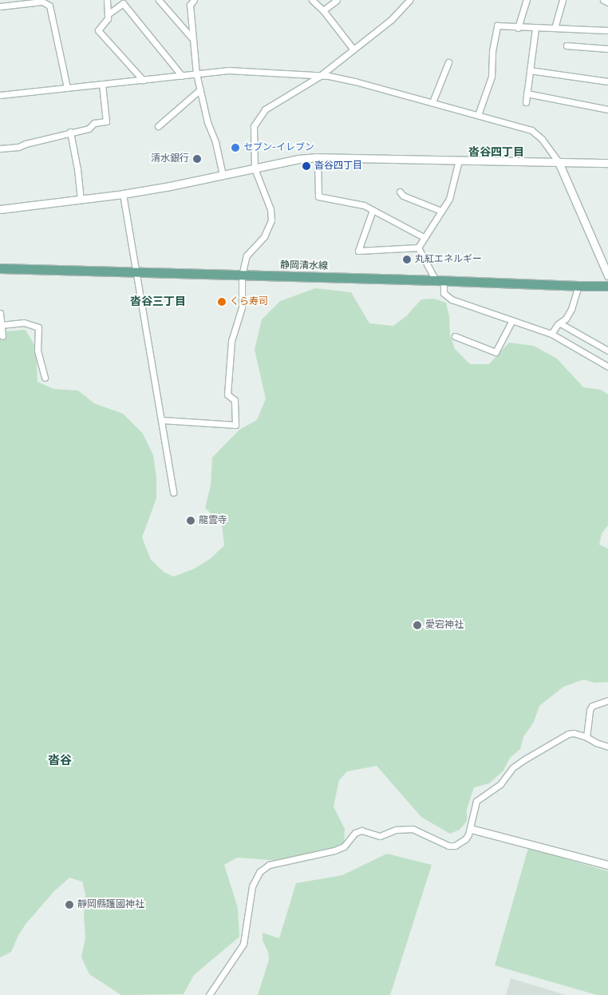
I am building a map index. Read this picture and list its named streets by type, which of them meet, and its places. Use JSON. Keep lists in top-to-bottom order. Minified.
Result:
{"streets":{"main road":["静岡清水線"]},"districts":["沓谷四丁目","沓谷三丁目","沓谷"],"places":["セブン-イレブン","清水銀行","沓谷四丁目","丸紅エネルギー","くら寿司","龍雲寺","愛宕神社","靜岡縣護國神社"]}
